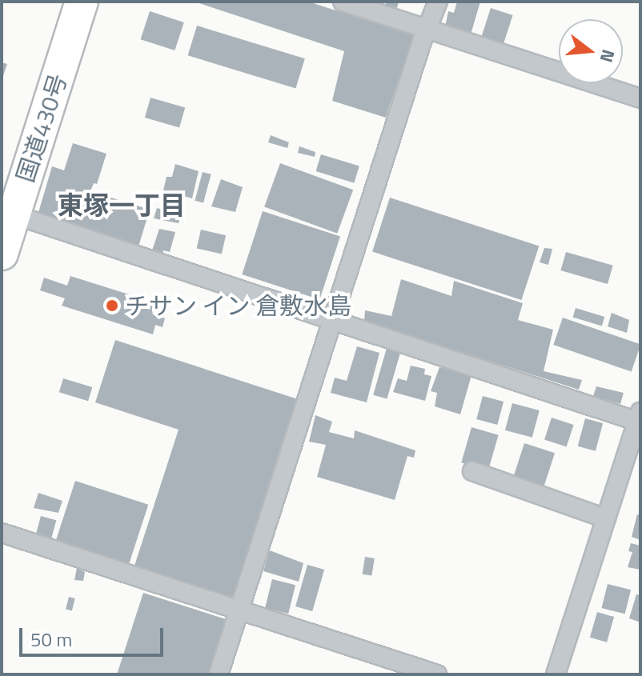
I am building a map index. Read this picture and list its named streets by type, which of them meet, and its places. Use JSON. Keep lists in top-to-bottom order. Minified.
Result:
{"streets":{"highway":["国道430号"]},"districts":["東塚一丁目"],"places":["チサン イン 倉敷水島"],"scale_bar":"50 m","north":"right"}
